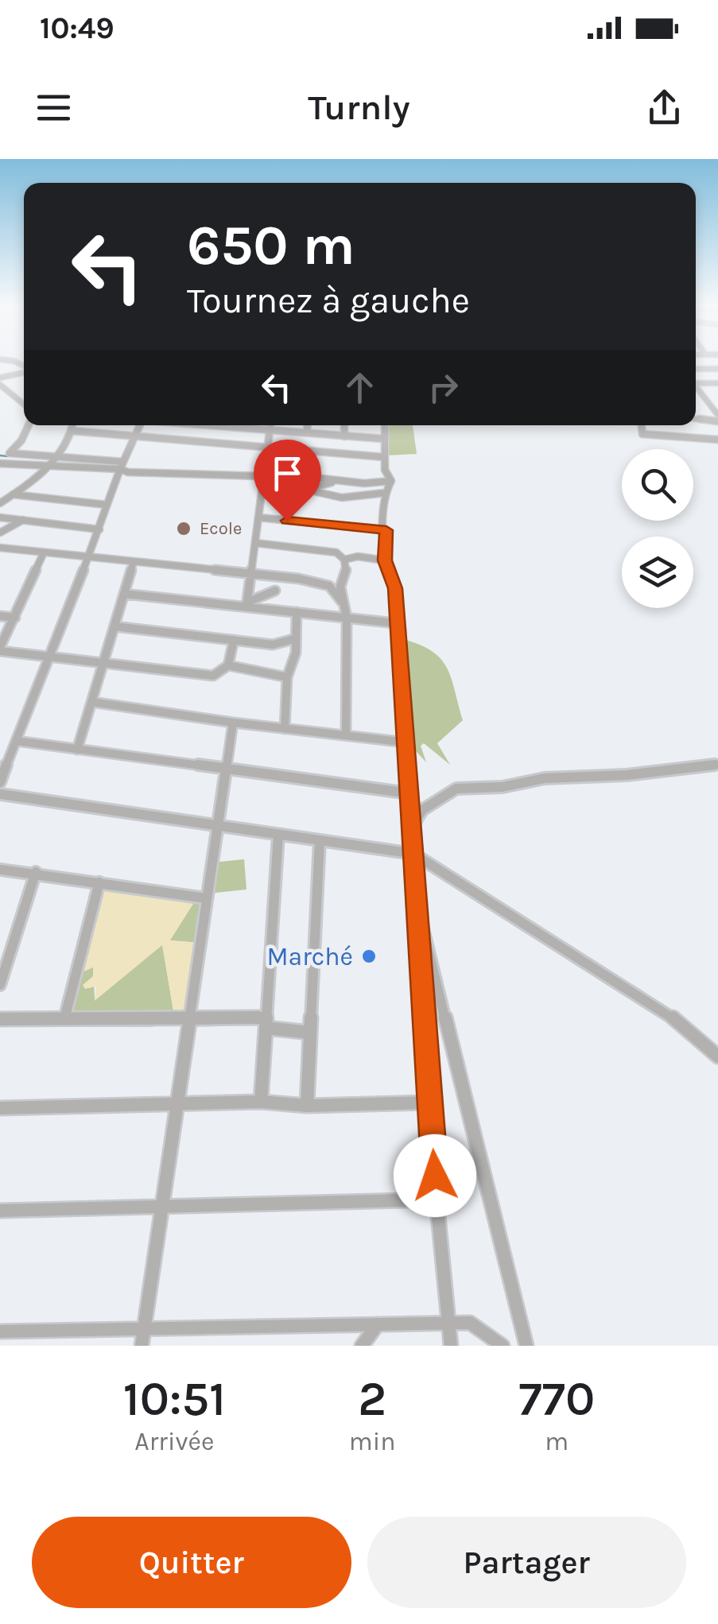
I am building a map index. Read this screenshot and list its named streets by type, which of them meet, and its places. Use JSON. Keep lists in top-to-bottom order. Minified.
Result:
{"places":["Ecole","Marché"],"page":{"status":"10:49","header":"Turnly","turn":["650 m","Tournez à gauche"],"eta":["10:51","Arrivée","2","min","770","m"],"buttons":["Quitter","Partager"]}}
